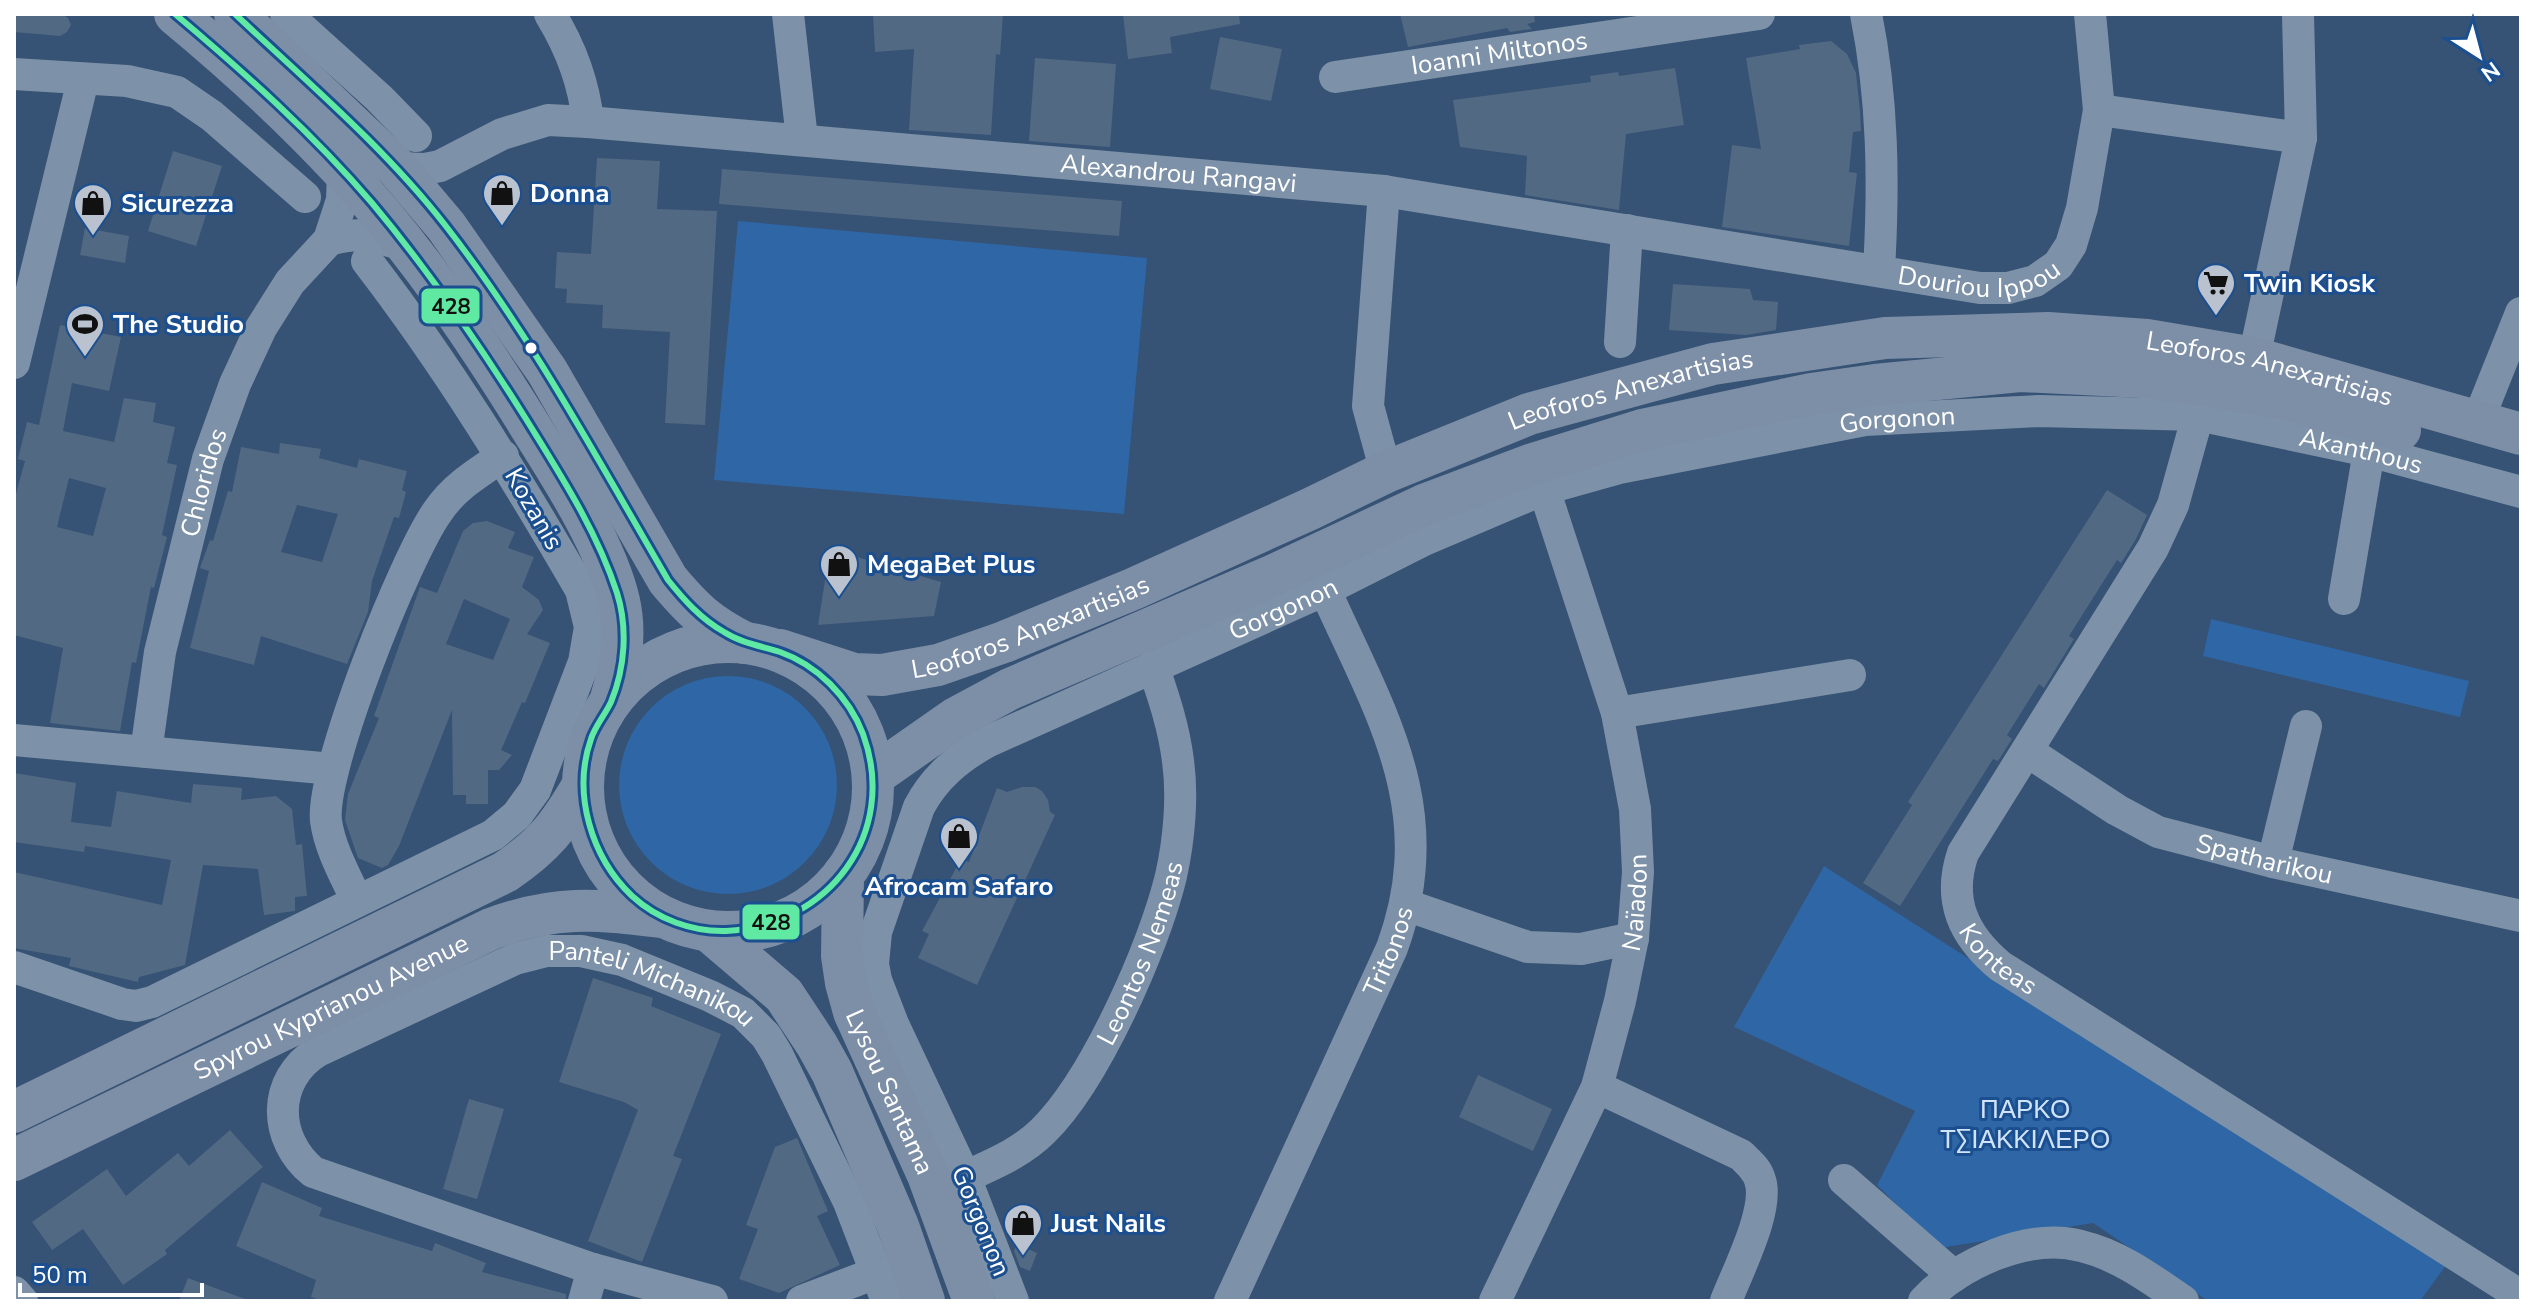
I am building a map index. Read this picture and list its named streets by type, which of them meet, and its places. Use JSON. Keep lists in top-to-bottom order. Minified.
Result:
{"streets":{"main road":["Leoforos Anexartisias","Spyrou Kyprianou Avenue","Lysou Santama"],"street":["Ioanni Miltonos","Alexandrou Rangavi","Douriou Ippou","Gorgonon","Akanthous","Chloridos","Kozanis","Spatharikou","Naïadon","Leontos Nemeas","Tritonos","Konteas","Panteli Michanikou"]},"crossings":[["Alexandrou Rangavi","Douriou Ippou"],["Gorgonon","Akanthous"],["Gorgonon","Naïadon"],["Gorgonon","Leontos Nemeas"],["Gorgonon","Tritonos"],["Gorgonon","Konteas"],["Akanthous","Konteas"],["Spatharikou","Konteas"]],"parks":["ΠΑΡΚΟ ΤΣΙΑΚΚΙΛΕΡΟ"],"places":{"shop":["Donna","Sicurezza","MegaBet Plus","Afrocam Safaro","Just Nails"],"supermarket":["Twin Kiosk"],"sports":["The Studio"]},"lines":["transit line 428"],"scale_bar":"50 m","north":"bottom right"}
